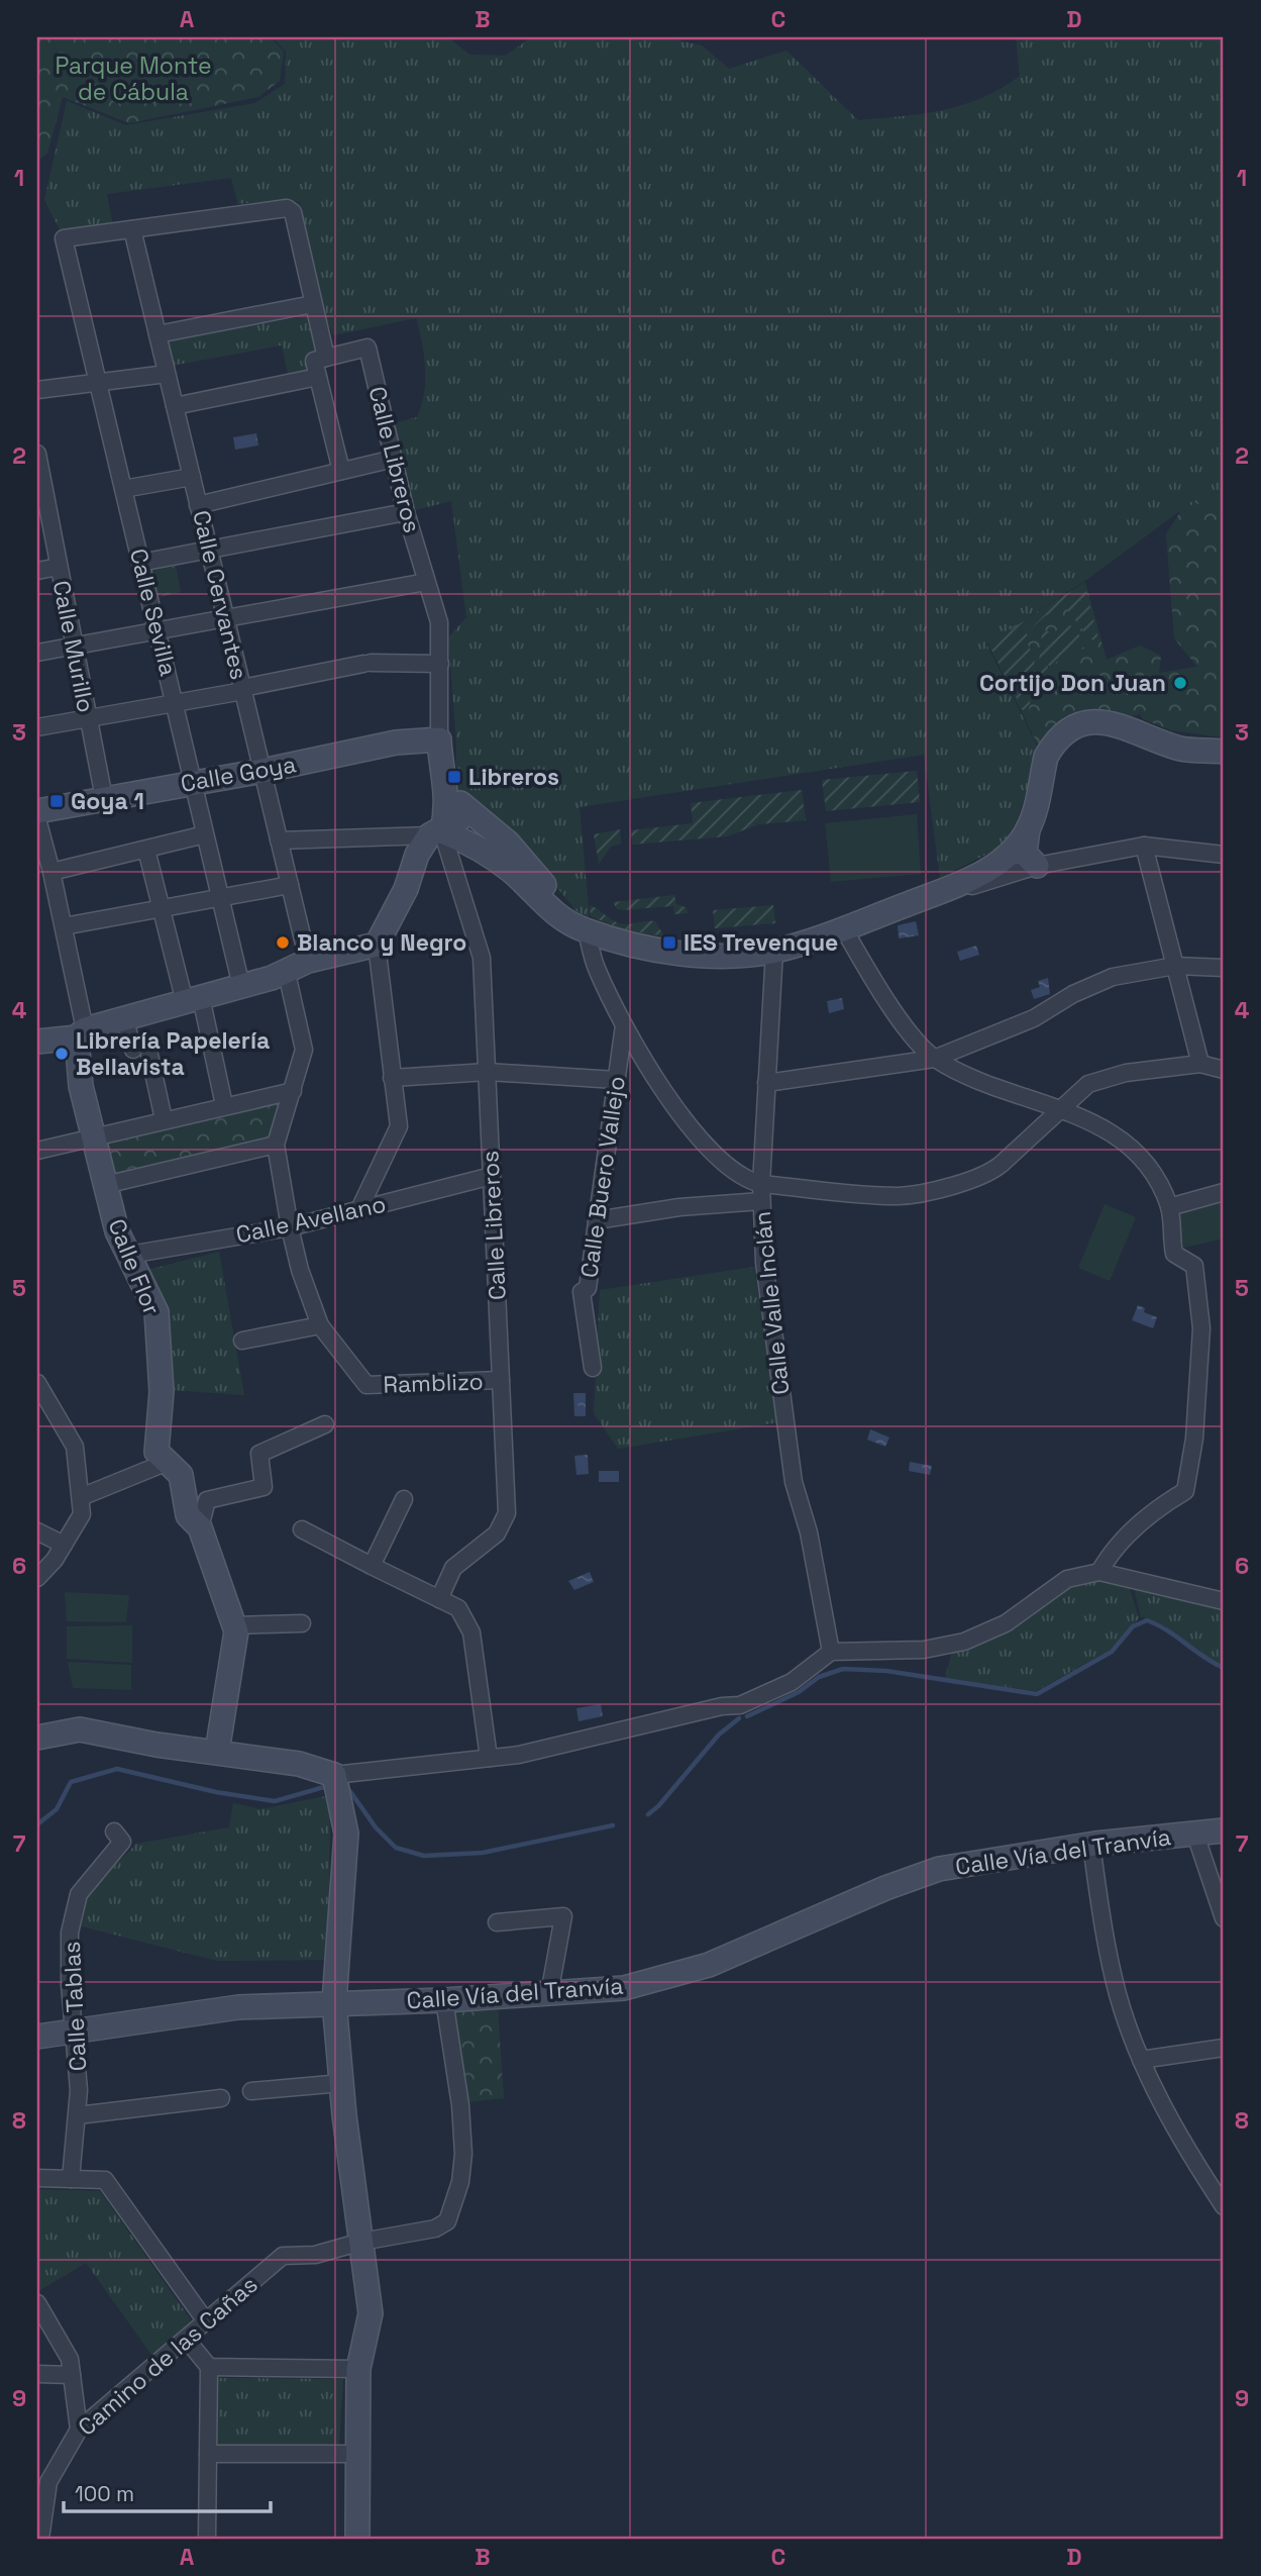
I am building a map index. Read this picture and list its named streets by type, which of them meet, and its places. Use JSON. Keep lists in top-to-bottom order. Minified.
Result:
{"streets":{"street":["Calle Libreros","Calle Cervantes","Calle Sevilla","Calle Murillo","Calle Goya","Calle Buero Vallejo","Calle Avellano","Calle Flor","Calle Valle Inclán","Ramblizo","Calle Vía del Tranvía","Calle Tablas","Camino de las Cañas"]},"crossings":[["Calle Libreros","Calle Goya"],["Calle Libreros","Calle Avellano"],["Calle Libreros","Ramblizo"],["Calle Cervantes","Calle Sevilla"],["Calle Cervantes","Calle Goya"],["Calle Sevilla","Calle Goya"],["Calle Murillo","Calle Goya"],["Calle Avellano","Calle Flor"],["Calle Vía del Tranvía","Calle Tablas"],["Calle Vía del Tranvía","Camino de las Cañas"]],"parks":["Parque Monte de Cábula"],"places":{"other":["Cortijo Don Juan","Blanco y Negro","Librería Papelería Bellavista"],"transit":["Libreros","Goya 1","IES Trevenque"]},"scale_bar":"100 m","grid":{"columns":["A","B","C","D"],"rows":["1","2","3","4","5","6","7","8","9"]}}
